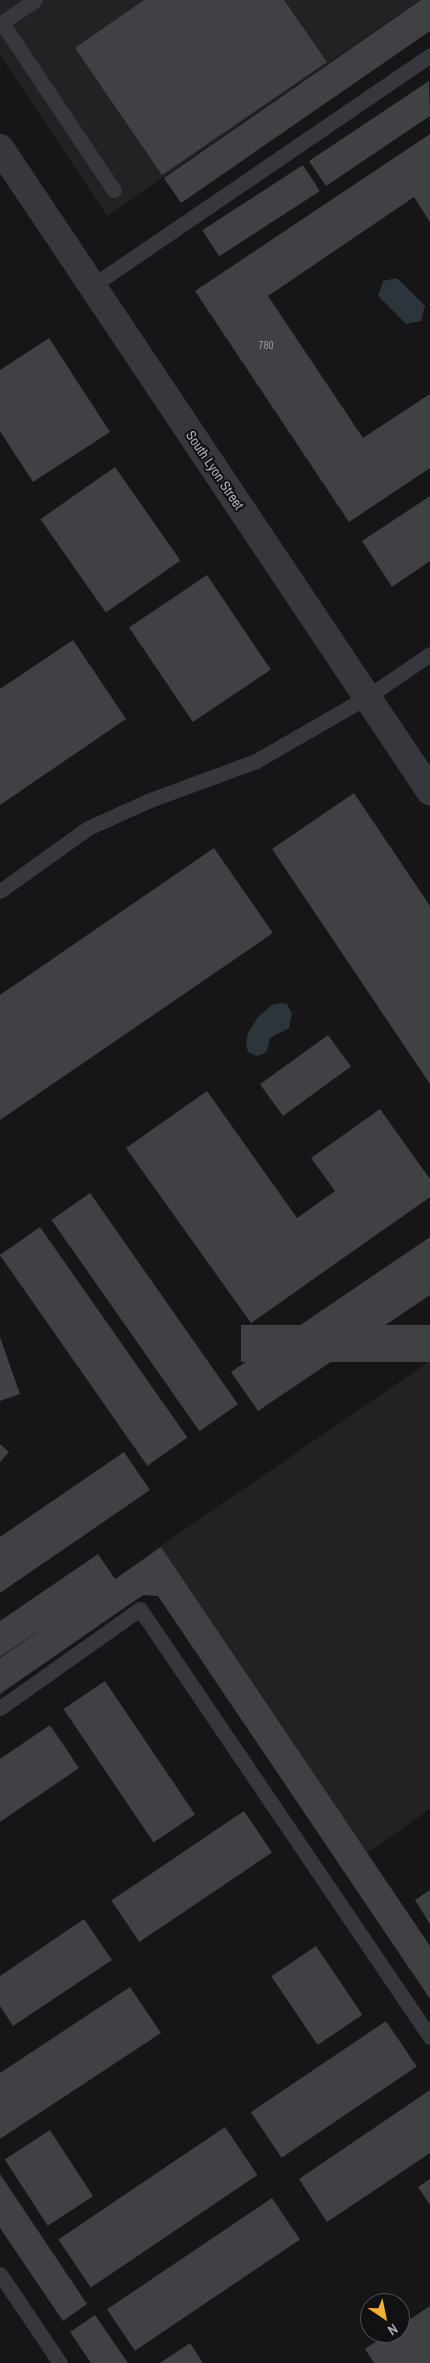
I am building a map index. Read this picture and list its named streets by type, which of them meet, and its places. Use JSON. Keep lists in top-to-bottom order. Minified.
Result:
{"streets":{"street":["South Lyon Street"]},"house_numbers":["780"],"north":"bottom right"}
